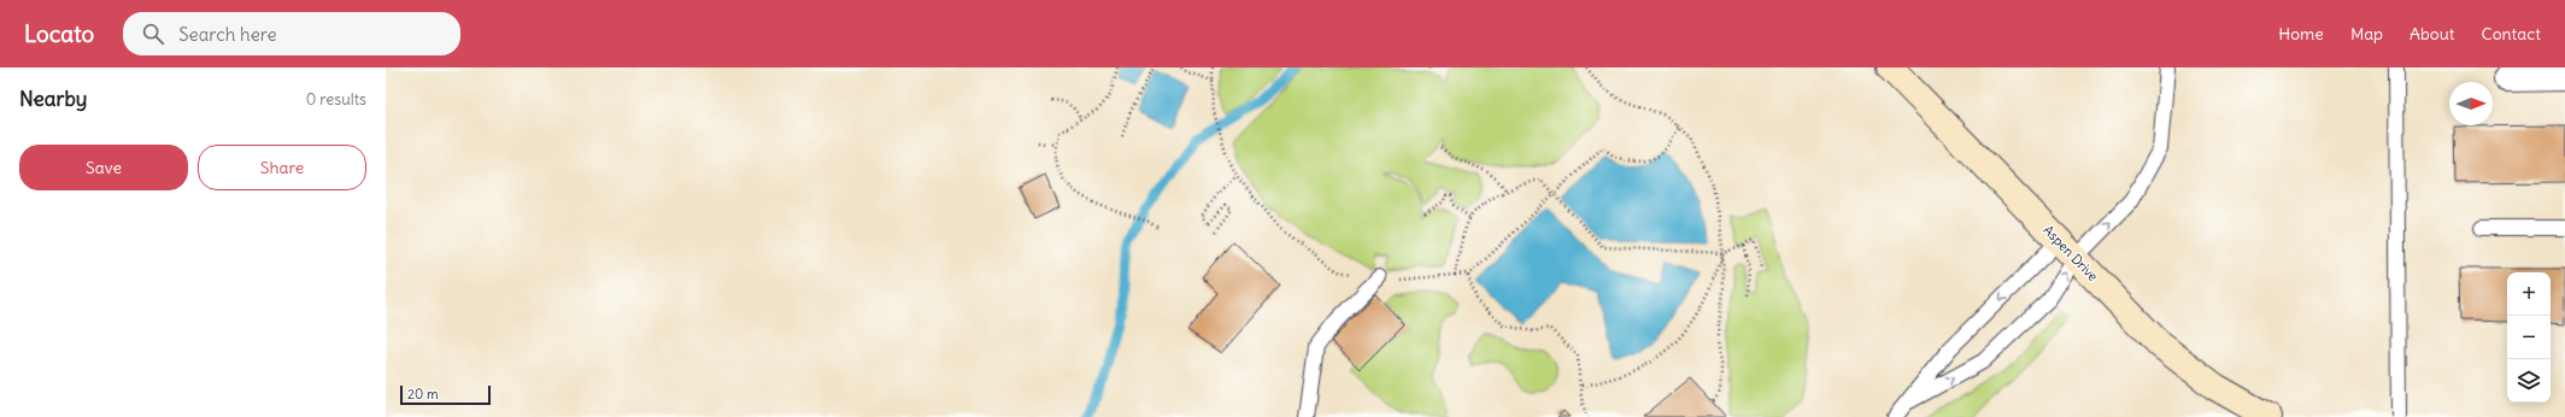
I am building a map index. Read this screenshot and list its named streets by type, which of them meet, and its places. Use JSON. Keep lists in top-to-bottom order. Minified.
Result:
{"streets":{"street":["Aspen Drive"]},"scale_bar":"20 m","north":"right","page":{"header":"Locato","search":"Search here","nav":["Home","Map","About","Contact"],"heading":["Nearby","0 results"],"buttons":["Save","Share"],"map_buttons":["+","−"],"scale":"20 m"}}
